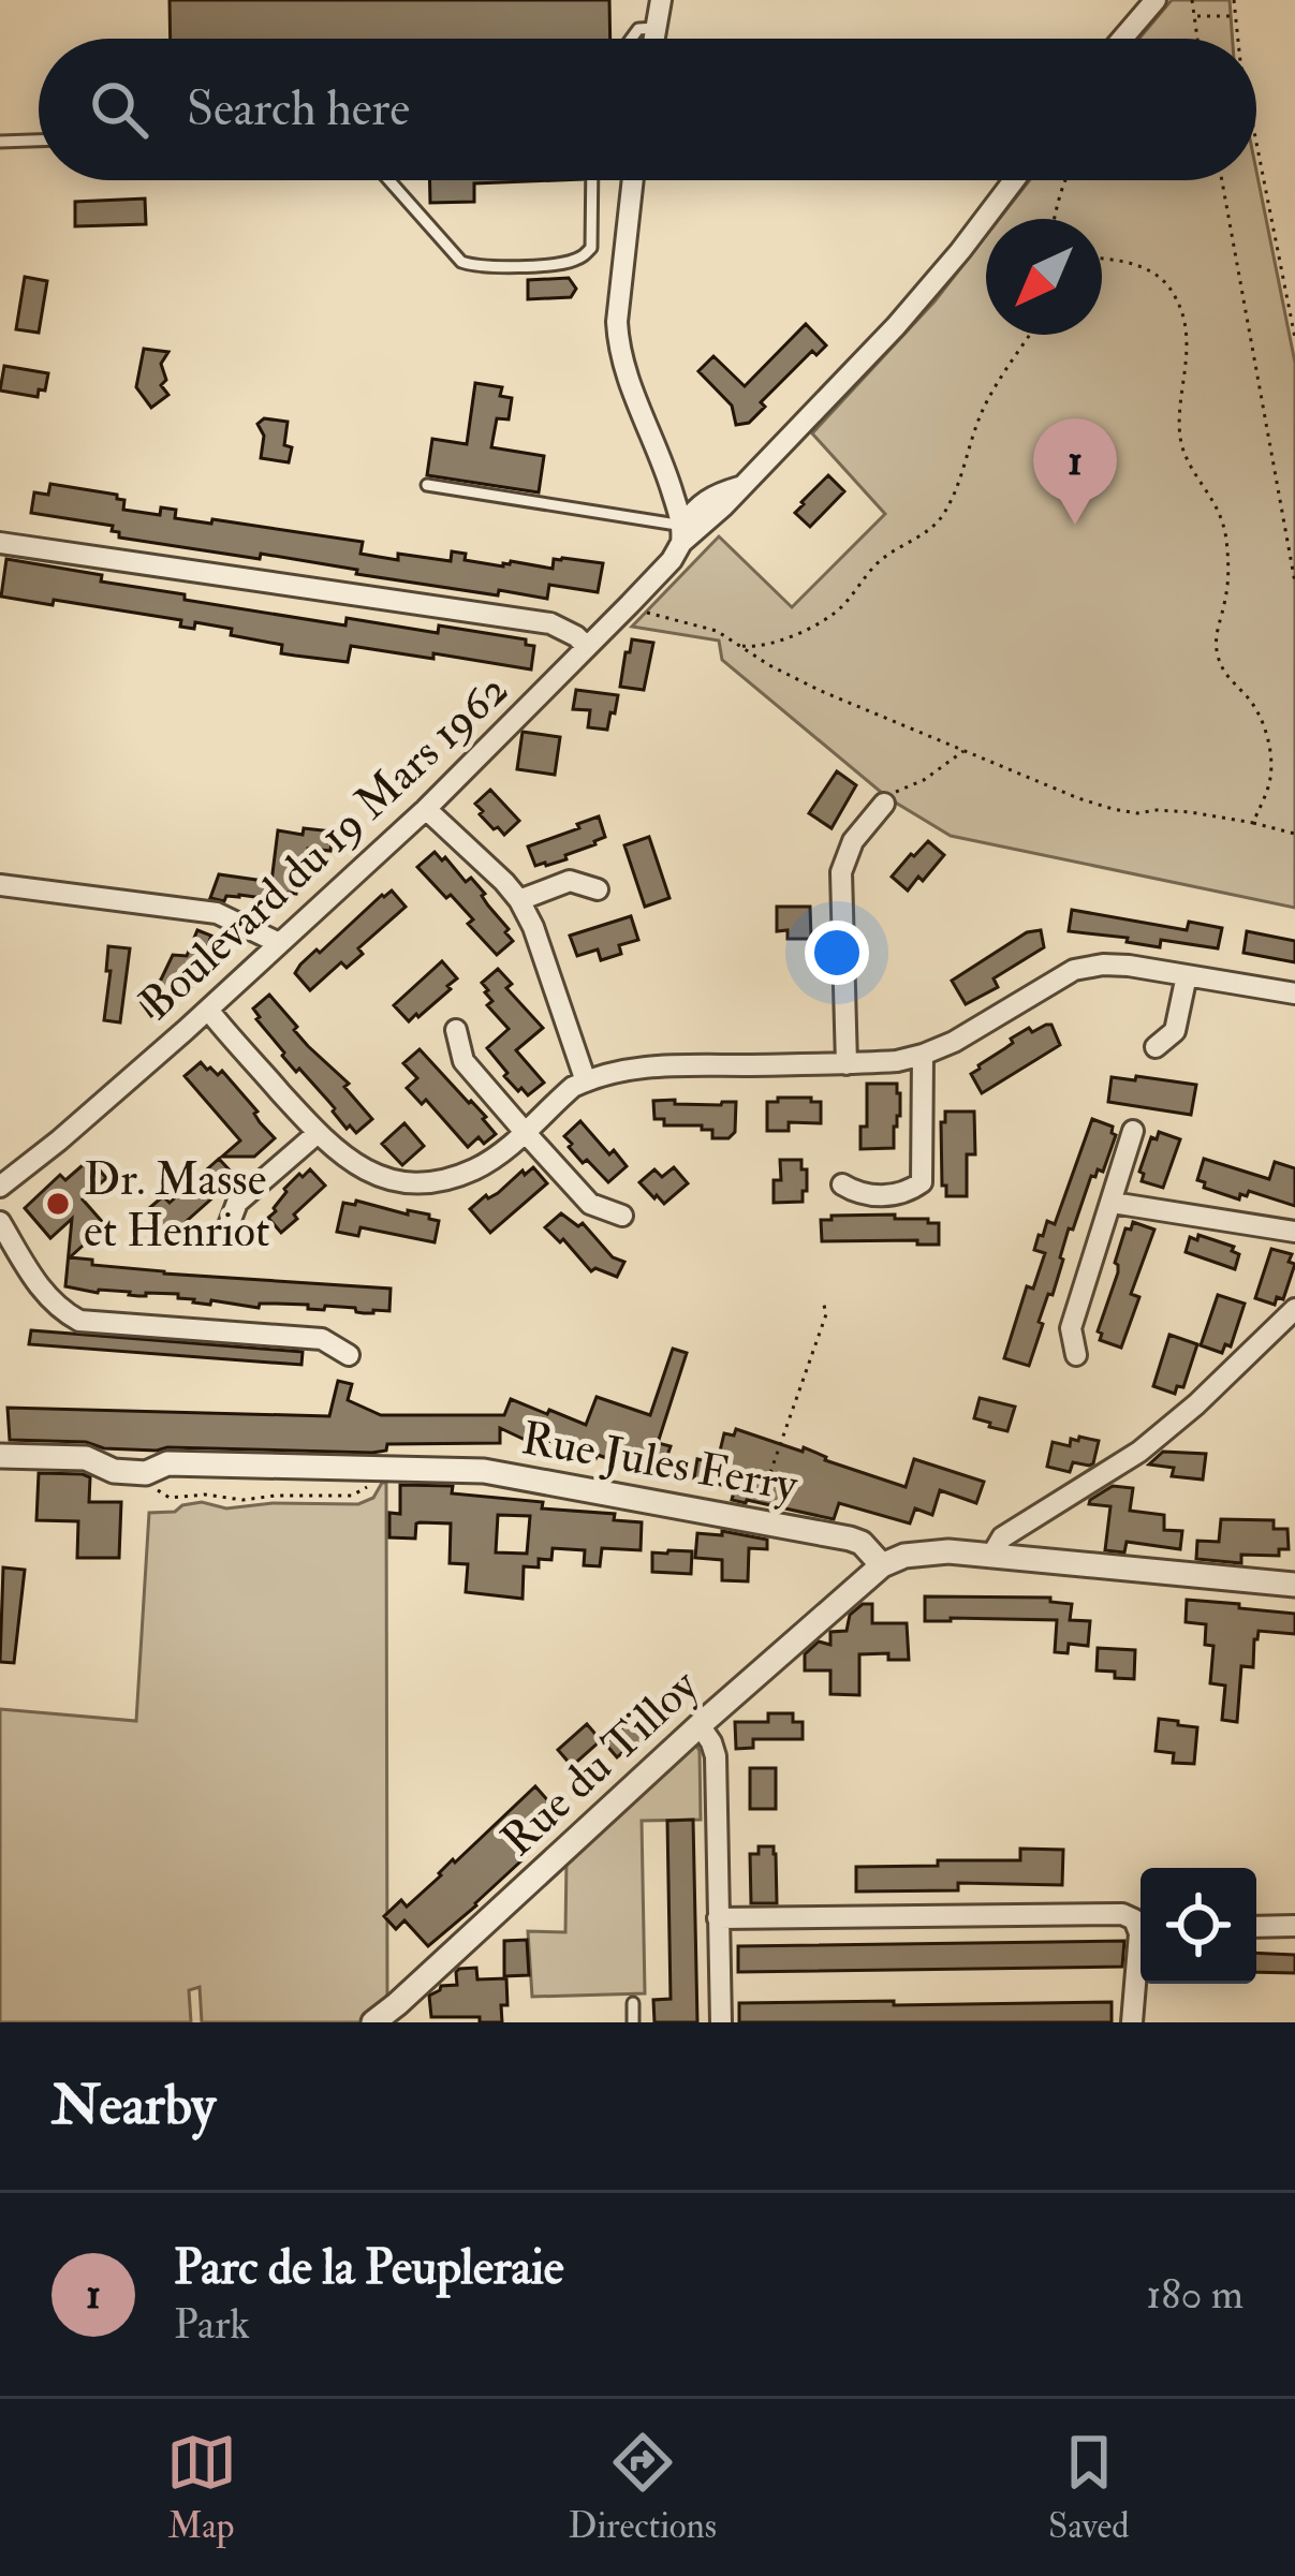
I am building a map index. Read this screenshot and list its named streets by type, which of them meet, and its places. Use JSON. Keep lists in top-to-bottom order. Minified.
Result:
{"streets":{"street":["Boulevard du 19 Mars 1962","Rue Jules Ferry","Rue du Tilloy"]},"crossings":[["Rue Jules Ferry","Rue du Tilloy"]],"places":["Dr. Masse et Henriot"],"north":"bottom left","page":{"search":"Search here","pins":"1","heading":"Nearby","list":[{"mark":"1","name":"Parc de la Peupleraie","note":"Park","value":"180 m"}],"nav":["Map","Directions","Saved"]}}
